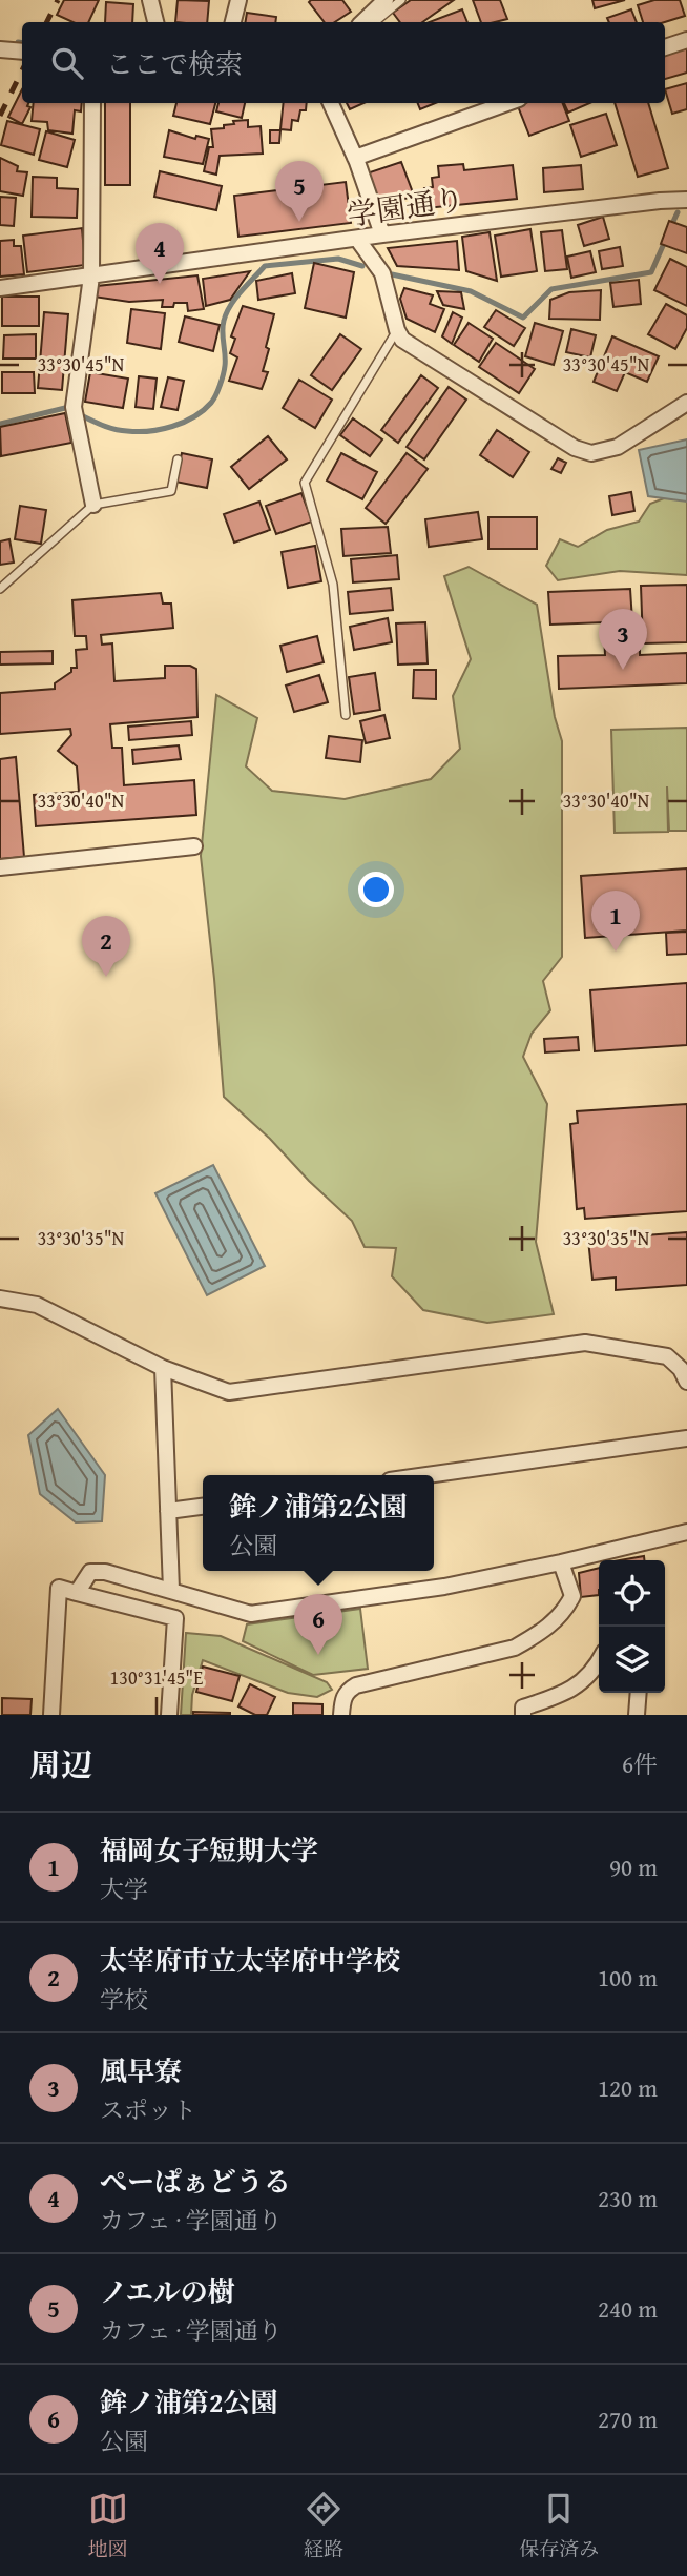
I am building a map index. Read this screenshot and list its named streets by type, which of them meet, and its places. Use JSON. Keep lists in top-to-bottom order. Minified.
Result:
{"streets":{"street":["学園通り"]},"page":{"search":"ここで検索","pins":["5","4","3","1","2","6"],"popup":["鉾ノ浦第2公園","公園"],"heading":["周辺","6件"],"list":[{"mark":"1","name":"福岡女子短期大学","note":"大学","value":"90 m"},{"mark":"2","name":"太宰府市立太宰府中学校","note":"学校","value":"100 m"},{"mark":"3","name":"風早寮","note":"スポット","value":"120 m"},{"mark":"4","name":"ぺーぱぁどうる","note":"カフェ · 学園通り","value":"230 m"},{"mark":"5","name":"ノエルの樹","note":"カフェ · 学園通り","value":"240 m"},{"mark":"6","name":"鉾ノ浦第2公園","note":"公園","value":"270 m"}],"nav":["地図","経路","保存済み"]},"coordinates":["33°30'45\"N","33°30'40\"N","33°30'35\"N","130°31'45\"E"]}
